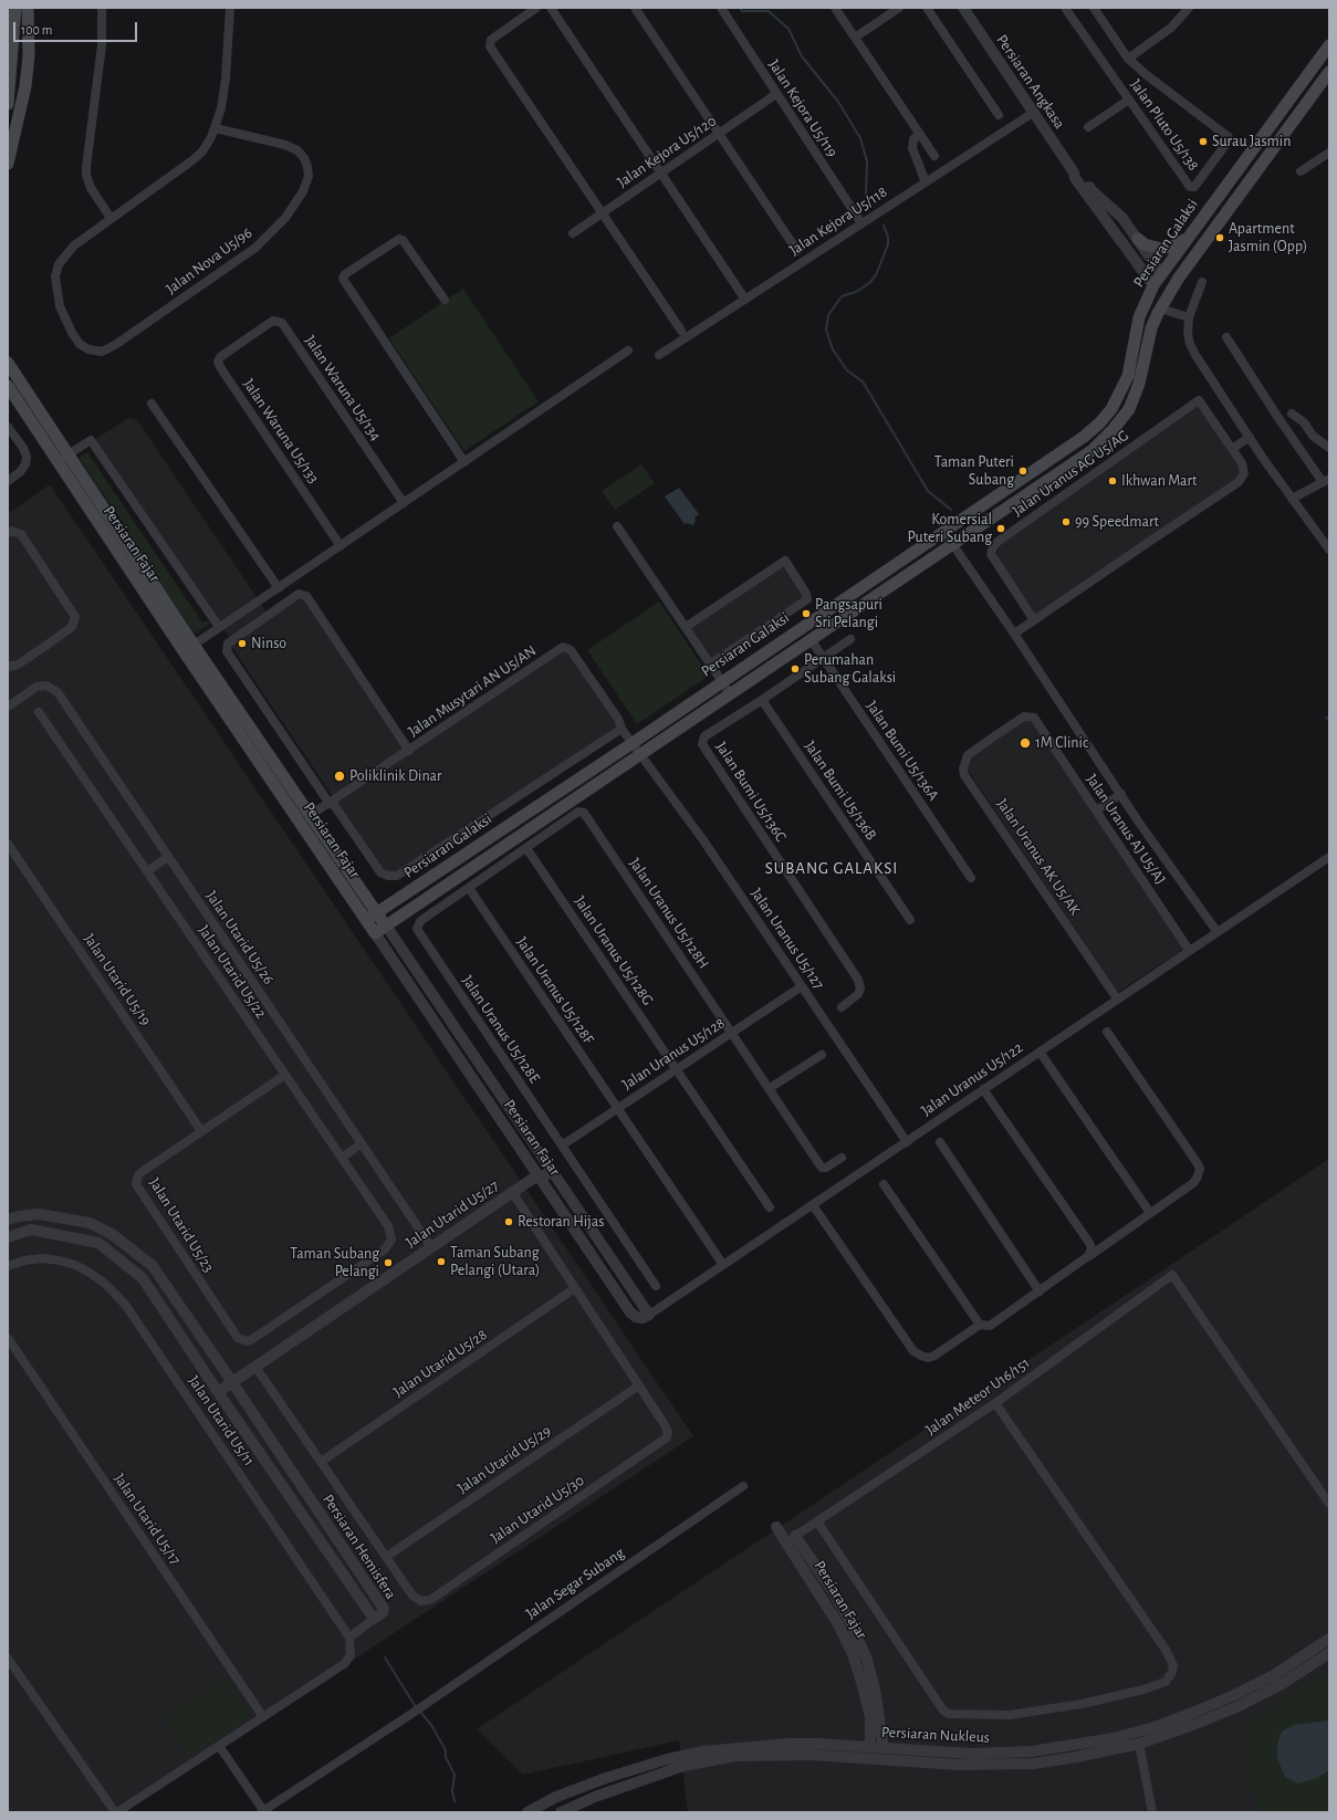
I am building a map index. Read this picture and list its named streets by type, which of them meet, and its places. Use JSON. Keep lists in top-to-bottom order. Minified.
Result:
{"streets":{"main road":["Persiaran Galaksi","Persiaran Fajar"],"street":["Persiaran Angkasa","Jalan Kejora U5/119","Jalan Pluto U5/138","Jalan Kejora U5/120","Jalan Kejora U5/118","Jalan Nova U5/96","Jalan Waruna U5/134","Jalan Waruna U5/133","Jalan Uranus AG U5/AG","Jalan Musytari AN U5/AN","Jalan Bumi U5/136A","Jalan Bumi U5/136B","Jalan Bumi U5/136C","Jalan Uranus AJ U5/AJ","Jalan Uranus AK U5/AK","Jalan Uranus U5/128H","Jalan Utarid U5/26","Jalan Uranus U5/127","Jalan Uranus U5/128G","Jalan Utarid U5/22","Jalan Utarid U5/19","Jalan Uranus U5/128F","Jalan Uranus U5/128E","Jalan Uranus U5/128","Jalan Uranus U5/122","Jalan Utarid U5/27","Jalan Utarid U5/23","Jalan Utarid U5/28","Jalan Meteor U16/151","Jalan Utarid U5/11","Jalan Utarid U5/29","Jalan Utarid U5/30","Jalan Utarid U5/17","Persiaran Hemisfera","Jalan Segar Subang","Persiaran Nukleus"]},"crossings":[["Persiaran Angkasa","Jalan Kejora U5/118"],["Persiaran Angkasa","Persiaran Galaksi"],["Jalan Kejora U5/119","Jalan Kejora U5/120"],["Jalan Kejora U5/119","Jalan Kejora U5/118"],["Persiaran Galaksi","Persiaran Fajar"],["Persiaran Galaksi","Jalan Bumi U5/136A"],["Persiaran Galaksi","Jalan Uranus U5/127"],["Jalan Waruna U5/134","Jalan Waruna U5/133"],["Persiaran Fajar","Jalan Musytari AN U5/AN"],["Persiaran Fajar","Jalan Uranus U5/122"],["Persiaran Fajar","Jalan Utarid U5/27"],["Persiaran Fajar","Jalan Meteor U16/151"],["Persiaran Fajar","Persiaran Nukleus"],["Jalan Musytari AN U5/AN","Jalan Uranus U5/127"],["Jalan Bumi U5/136B","Jalan Bumi U5/136C"],["Jalan Uranus AJ U5/AJ","Jalan Uranus AK U5/AK"],["Jalan Uranus AJ U5/AJ","Jalan Uranus U5/122"],["Jalan Uranus AK U5/AK","Jalan Uranus U5/122"],["Jalan Uranus U5/128H","Jalan Uranus U5/128G"],["Jalan Uranus U5/128H","Jalan Uranus U5/128"],["Jalan Utarid U5/26","Jalan Utarid U5/27"],["Jalan Uranus U5/127","Jalan Uranus U5/128"],["Jalan Uranus U5/127","Jalan Uranus U5/122"],["Jalan Uranus U5/128G","Jalan Uranus U5/128"],["Jalan Utarid U5/22","Jalan Utarid U5/23"],["Jalan Utarid U5/19","Jalan Utarid U5/23"],["Jalan Uranus U5/128F","Jalan Uranus U5/128E"],["Jalan Uranus U5/128F","Jalan Uranus U5/128"],["Jalan Uranus U5/128F","Jalan Uranus U5/122"],["Jalan Uranus U5/128E","Jalan Uranus U5/128"],["Jalan Utarid U5/27","Jalan Utarid U5/28"],["Jalan Utarid U5/27","Jalan Utarid U5/29"],["Jalan Utarid U5/27","Jalan Utarid U5/30"],["Jalan Utarid U5/27","Persiaran Hemisfera"],["Jalan Utarid U5/29","Jalan Utarid U5/30"]],"districts":["SUBANG GALAKSI"],"places":["Surau Jasmin","Apartment Jasmin (Opp)","Taman Puteri Subang","Ikhwan Mart","99 Speedmart","Komersial Puteri Subang","Pangsapuri Sri Pelangi","Ninso","Perumahan Subang Galaksi","1M Clinic","Poliklinik Dinar","Restoran Hijas","Taman Subang Pelangi (Utara)","Taman Subang Pelangi"],"scale_bar":"100 m"}
